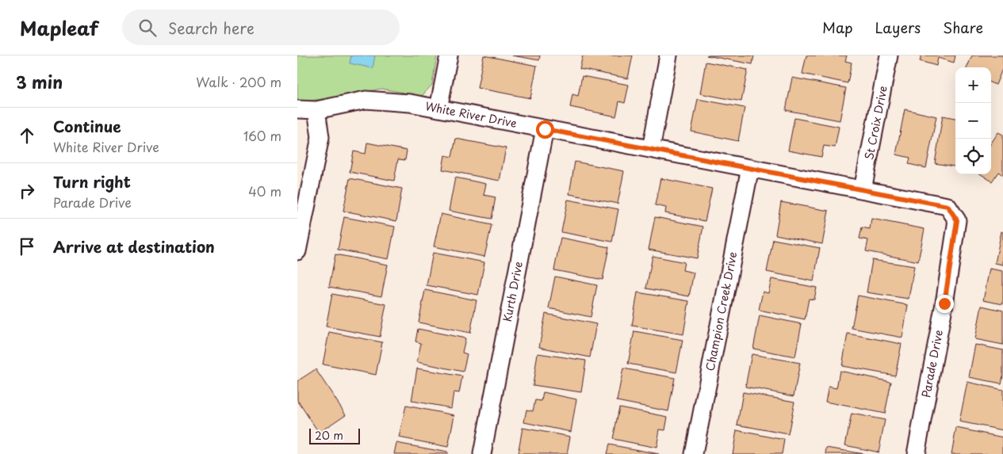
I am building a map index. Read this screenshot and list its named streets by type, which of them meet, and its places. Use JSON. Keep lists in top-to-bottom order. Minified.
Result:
{"streets":{"street":["White River Drive","St Croix Drive","Kurth Drive","Champion Creek Drive","Parade Drive"]},"crossings":[["White River Drive","St Croix Drive"],["White River Drive","Kurth Drive"],["White River Drive","Champion Creek Drive"],["White River Drive","Parade Drive"]],"scale_bar":"20 m","page":{"header":"Mapleaf","search":"Search here","nav":["Map","Layers","Share"],"heading":["3 min","Walk · 200 m"],"map_buttons":["+","−"],"list":[["Continue","White River Drive","160 m"],["Turn right","Parade Drive","40 m"],"Arrive at destination"],"scale":"20 m"}}
